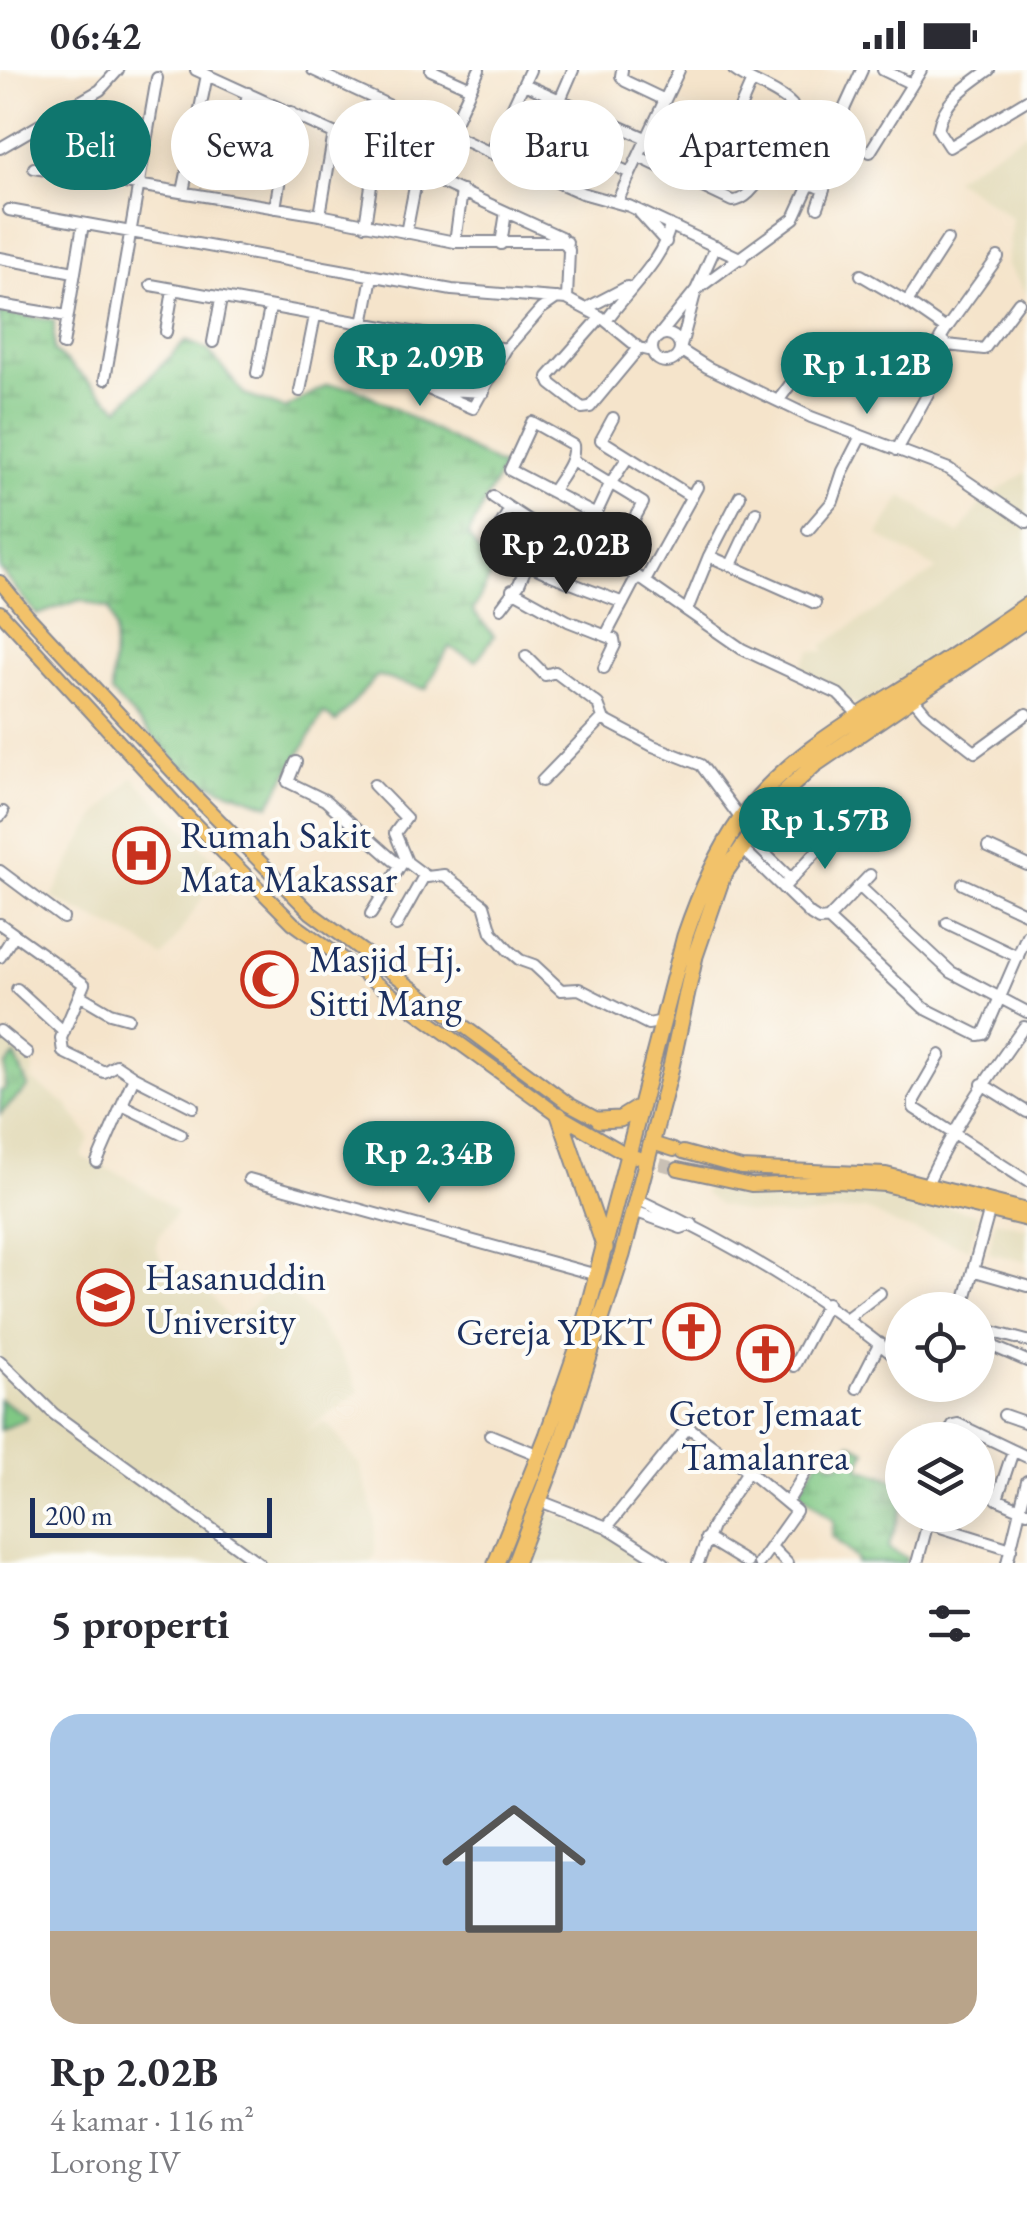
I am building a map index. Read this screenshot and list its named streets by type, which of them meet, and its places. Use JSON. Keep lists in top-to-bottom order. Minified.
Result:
{"places":{"hospital":["Rumah Sakit Mata Makassar"],"mosque":["Masjid Hj. Sitti Mang"],"school or university":["Hasanuddin University"],"church":["Gereja YPKT","Getor Jemaat Tamalanrea"]},"scale_bar":"200 m","page":{"status":"06:42","chip":["Beli","Sewa","Filter","Baru","Apartemen"],"price":["Rp 2.09B","Rp 1.12B","Rp 2.02B","Rp 1.57B","Rp 2.34B"],"scale":"200 m","heading":"5 properti","list":[{"name":"Rp 2.02B","note":"4 kamar · 116 m² · Lorong IV"}]}}
